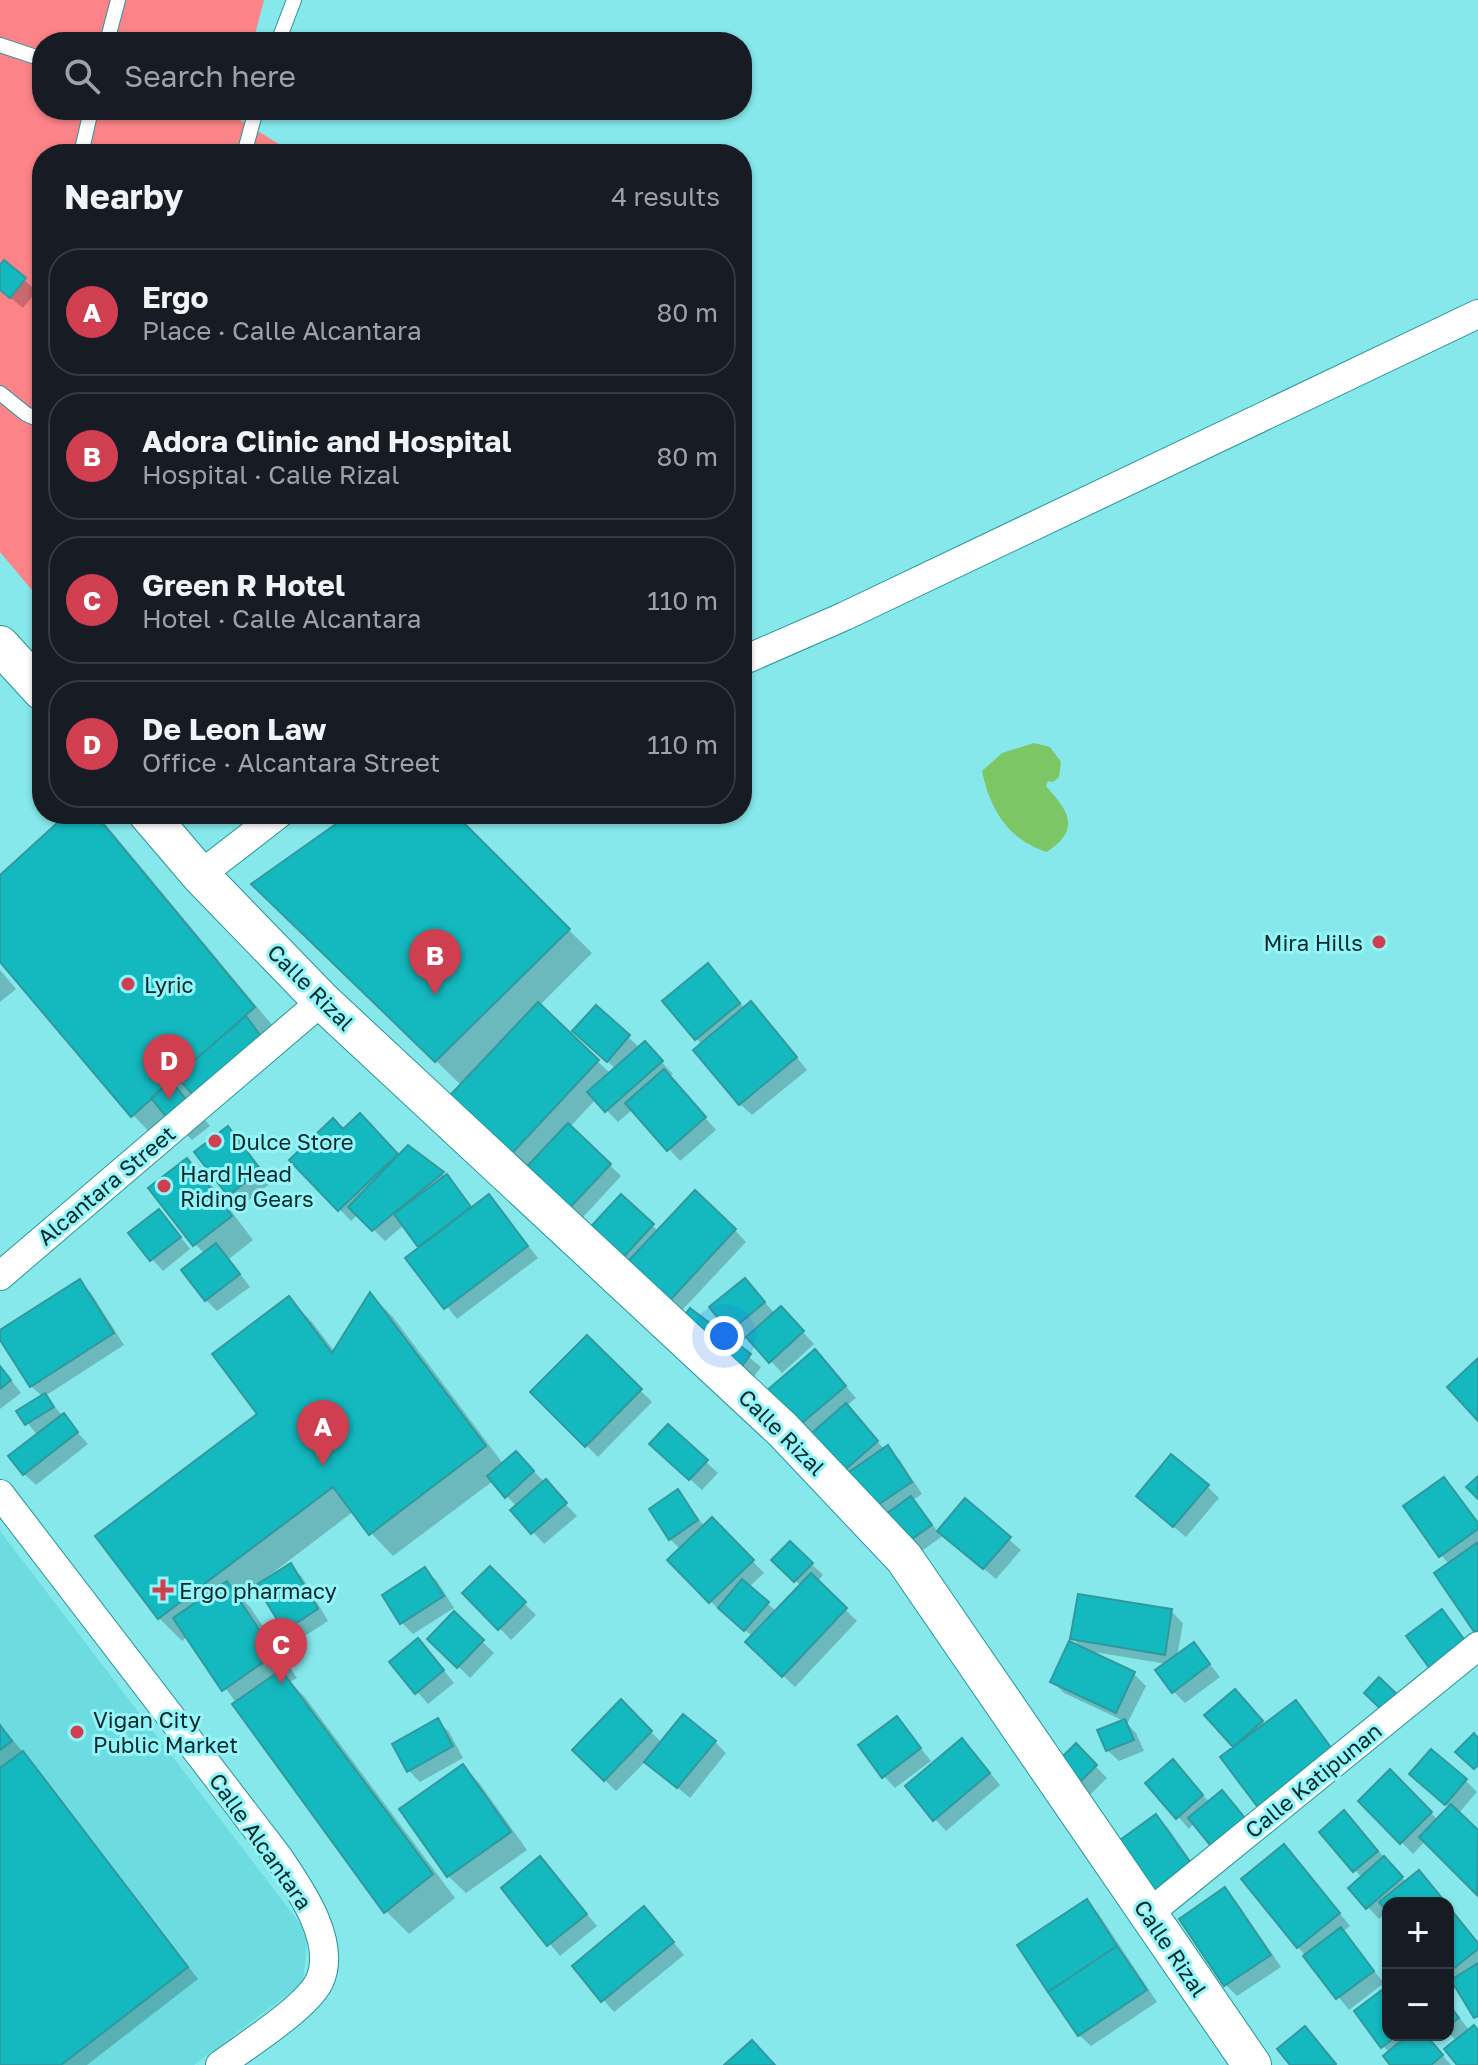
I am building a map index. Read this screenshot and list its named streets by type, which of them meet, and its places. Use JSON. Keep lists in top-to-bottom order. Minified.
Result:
{"streets":{"main road":["Calle Rizal"],"street":["Alcantara Street","Calle Katipunan","Calle Alcantara"]},"crossings":[["Calle Rizal","Alcantara Street"],["Calle Rizal","Calle Katipunan"]],"places":{"other":["Mira Hills","Lyric","Dulce Store","Hard Head Riding Gears","Vigan City Public Market"],"health":["Ergo pharmacy"]},"page":{"search":"Search here","heading":["Nearby","4 results"],"list":[{"mark":"A","name":"Ergo","note":"Place · Calle Alcantara","value":"80 m"},{"mark":"B","name":"Adora Clinic and Hospital","note":"Hospital · Calle Rizal","value":"80 m"},{"mark":"C","name":"Green R Hotel","note":"Hotel · Calle Alcantara","value":"110 m"},{"mark":"D","name":"De Leon Law","note":"Office · Alcantara Street","value":"110 m"}],"pins":["B","D","A","C"],"map_buttons":["+","−"]}}
